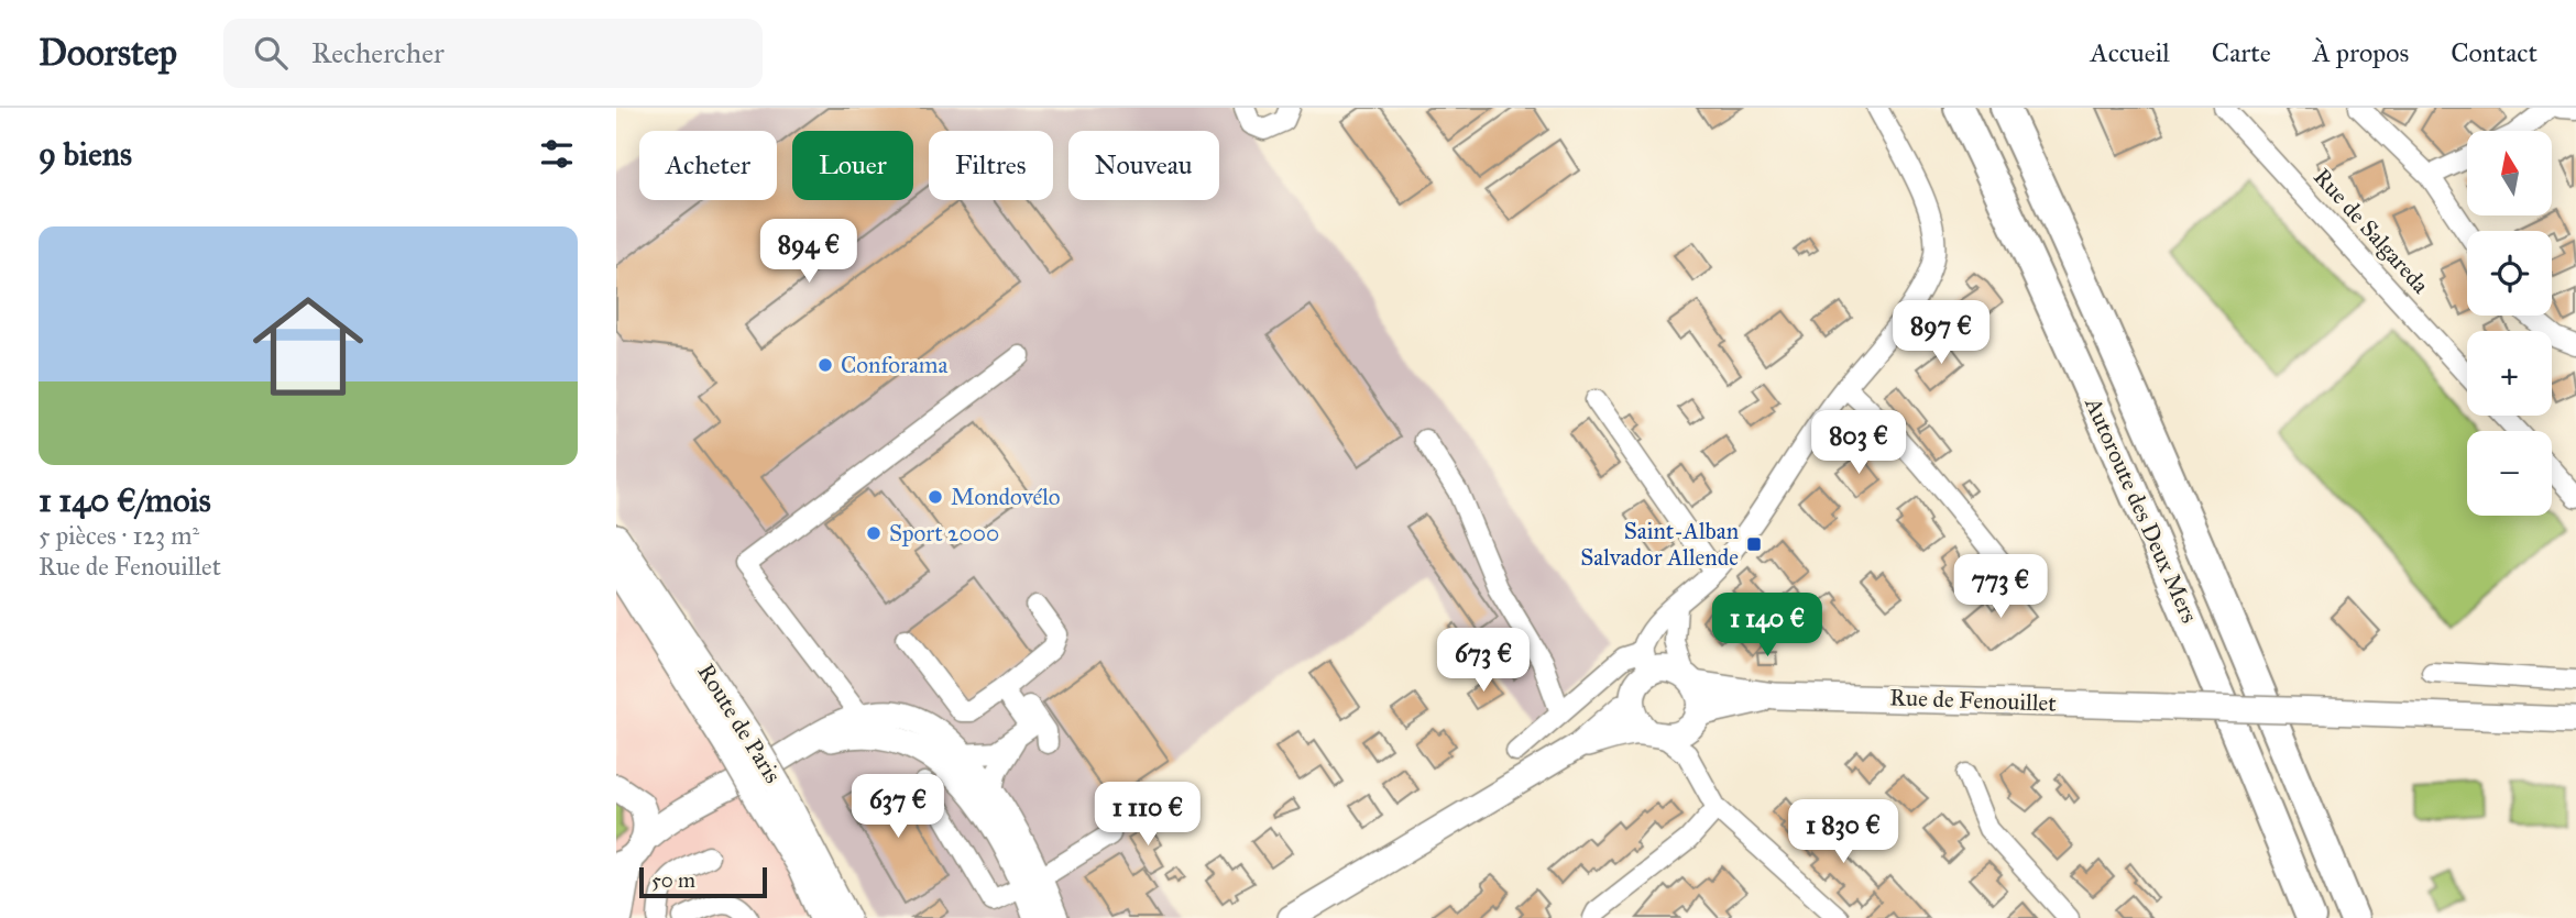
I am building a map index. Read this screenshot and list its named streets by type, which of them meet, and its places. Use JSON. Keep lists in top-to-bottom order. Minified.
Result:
{"streets":{"highway":["Autoroute des Deux Mers"],"main road":["Rue de Fenouillet","Route de Paris"],"street":["Rue de Salgareda"]},"places":{"other":["Conforama","Mondovélo","Sport 2000"],"transit":["Saint-Alban Salvador Allende"]},"scale_bar":"50 m","north":"top","page":{"header":"Doorstep","search":"Rechercher","nav":["Accueil","Carte","À propos","Contact"],"heading":"9 biens","map_buttons":["+","−"],"chip":["Acheter","Louer","Filtres","Nouveau"],"list":[{"name":"1 140 €/mois","note":"5 pièces · 123 m² · Rue de Fenouillet"}],"price":["894 €","897 €","803 €","773 €","1 140 €","673 €","637 €","1 110 €","1 830 €"],"scale":"50 m"}}
